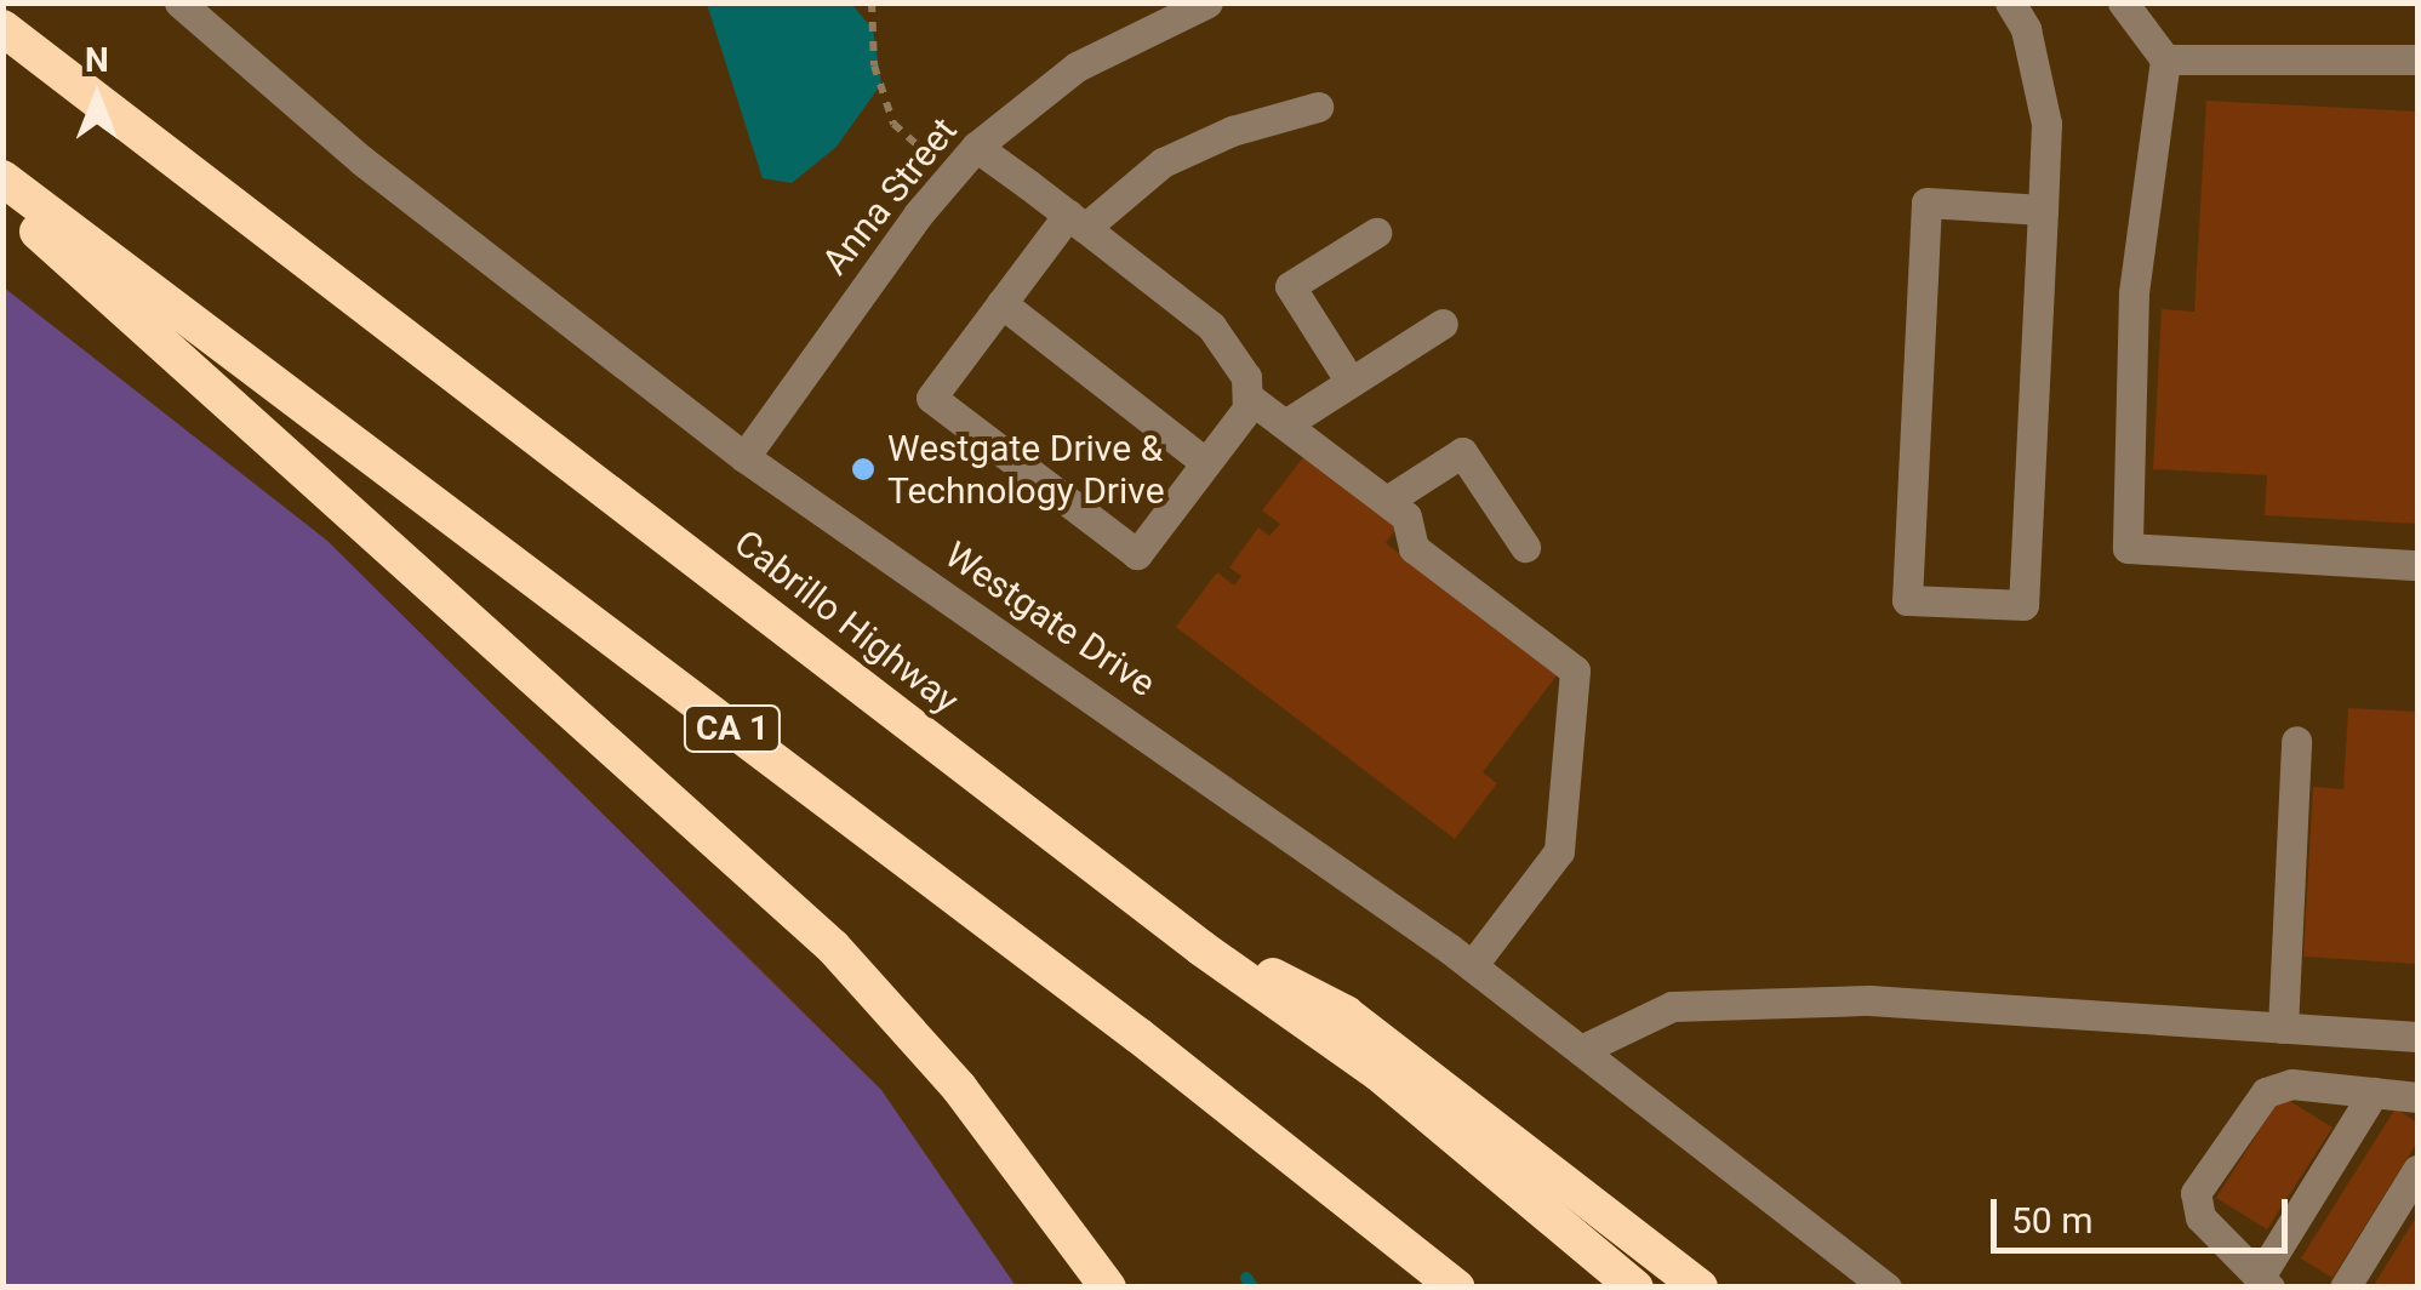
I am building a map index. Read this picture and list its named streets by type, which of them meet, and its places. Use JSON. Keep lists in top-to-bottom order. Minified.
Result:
{"streets":{"highway":["Cabrillo Highway","CA 1"],"street":["Anna Street","Westgate Drive"]},"crossings":[["Anna Street","Westgate Drive"]],"places":["Westgate Drive & Technology Drive"],"scale_bar":"50 m","north":"top"}
